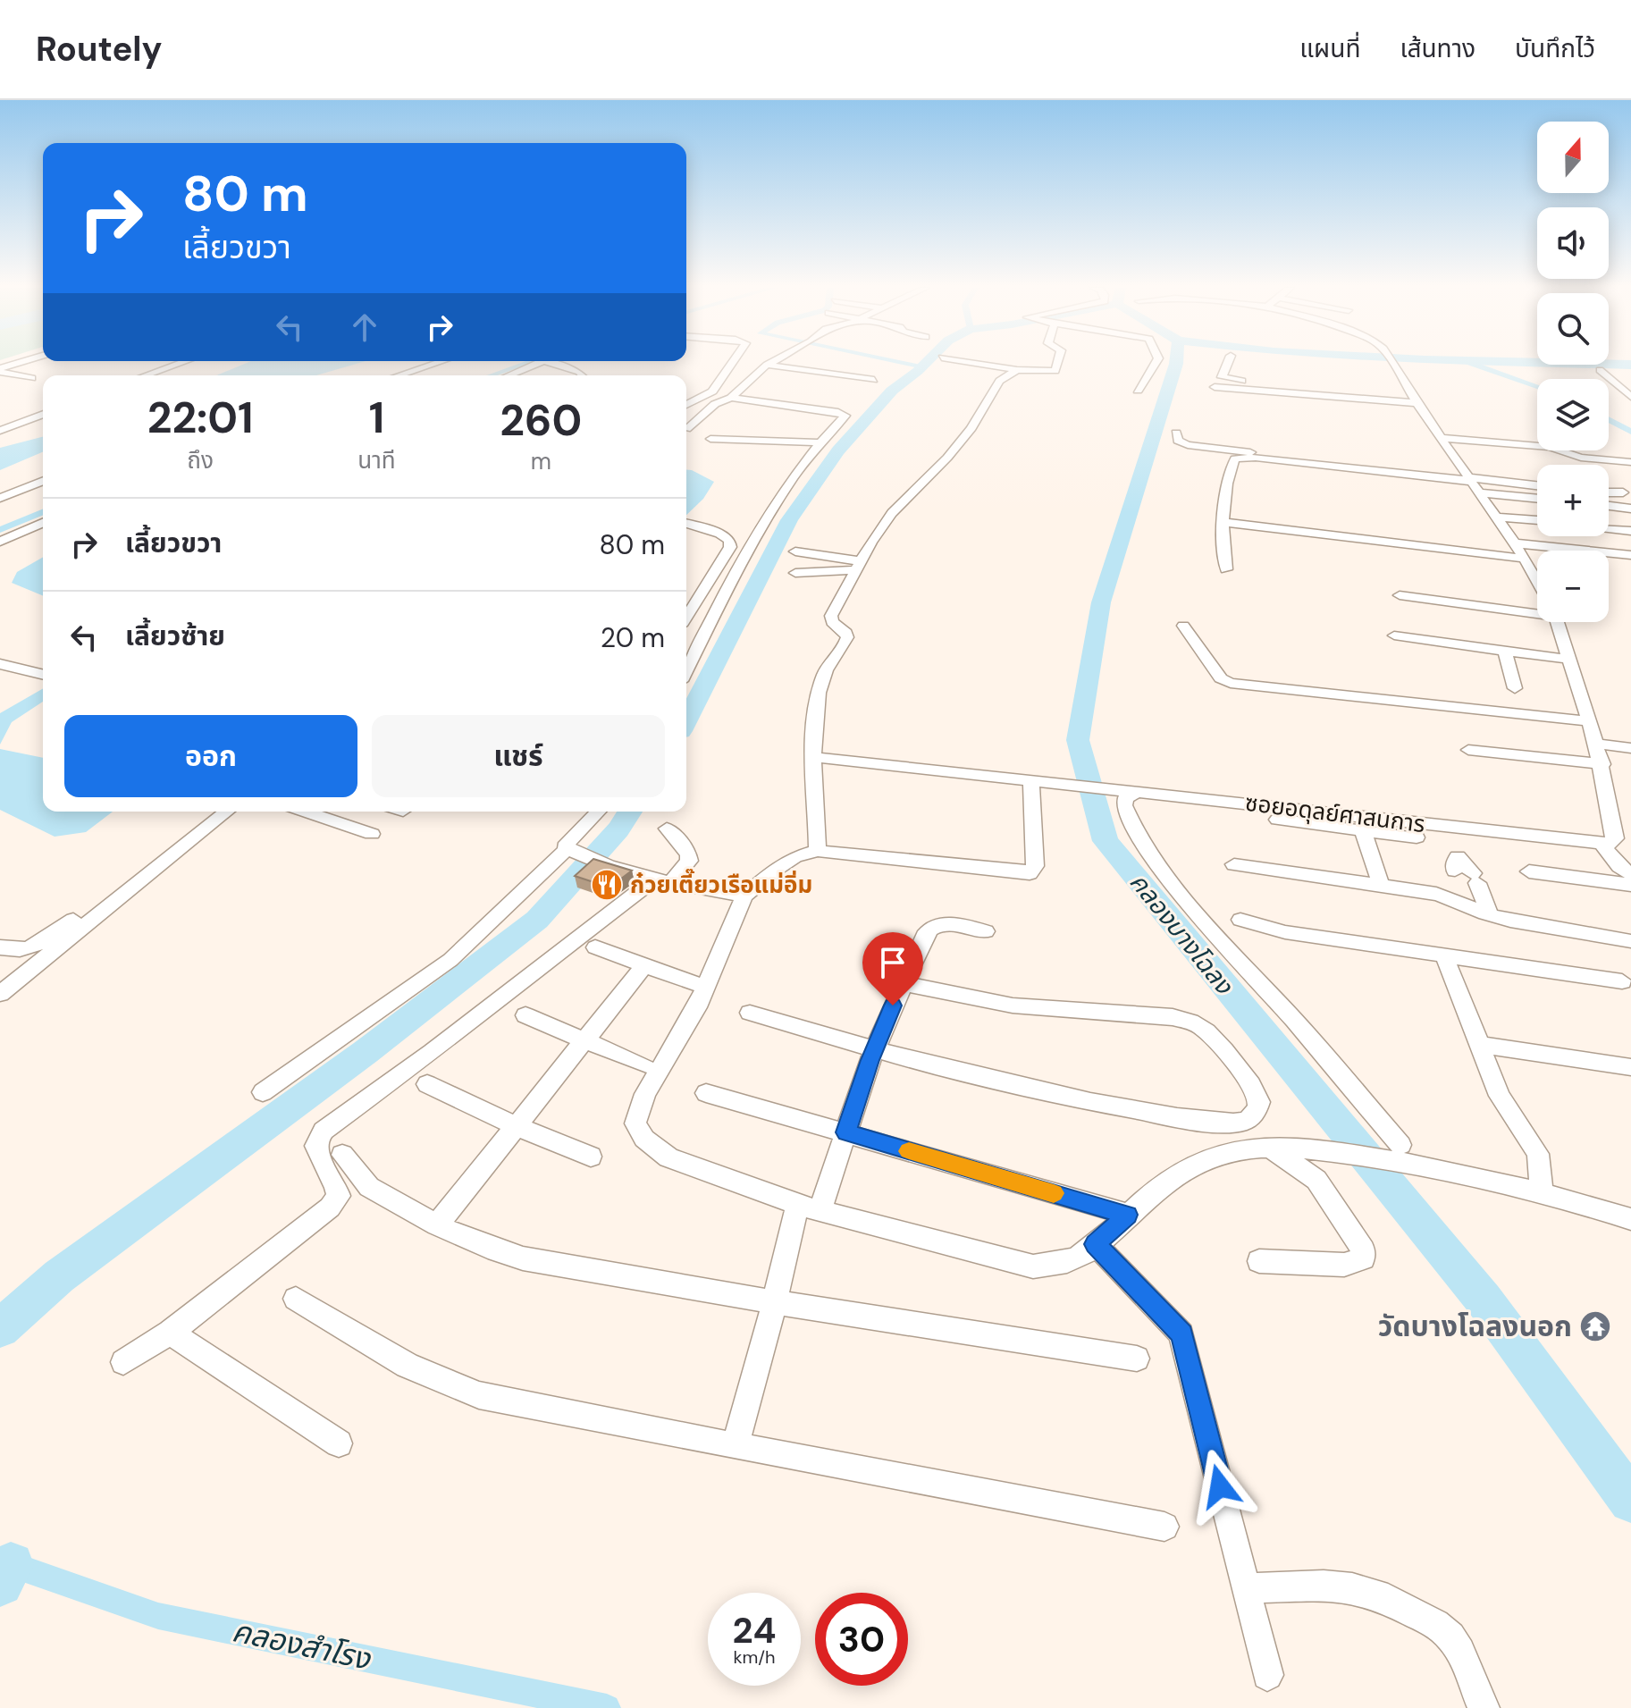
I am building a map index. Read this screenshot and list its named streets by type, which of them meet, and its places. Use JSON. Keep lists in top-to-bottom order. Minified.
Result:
{"streets":{"street":["ซอยอดุลย์ศาสนการ"]},"water":["คลองบางโฉลง","คลองสำโรง"],"places":{"restaurant":["ก๋วยเตี๊ยวเรือแม่อิ่ม"],"temple":["วัดบางโฉลงนอก"]},"north":"top","page":{"header":"Routely","nav":["แผนที่","เส้นทาง","บันทึกไว้"],"map_buttons":["+","−"],"turn":["80 m","เลี้ยวขวา"],"eta":["22:01","ถึง","1","นาที","260","m"],"list":[{"name":"เลี้ยวขวา","value":"80 m"},{"name":"เลี้ยวซ้าย","value":"20 m"}],"buttons":["ออก","แชร์"],"speed":"24 km/h","limit":"30"}}
